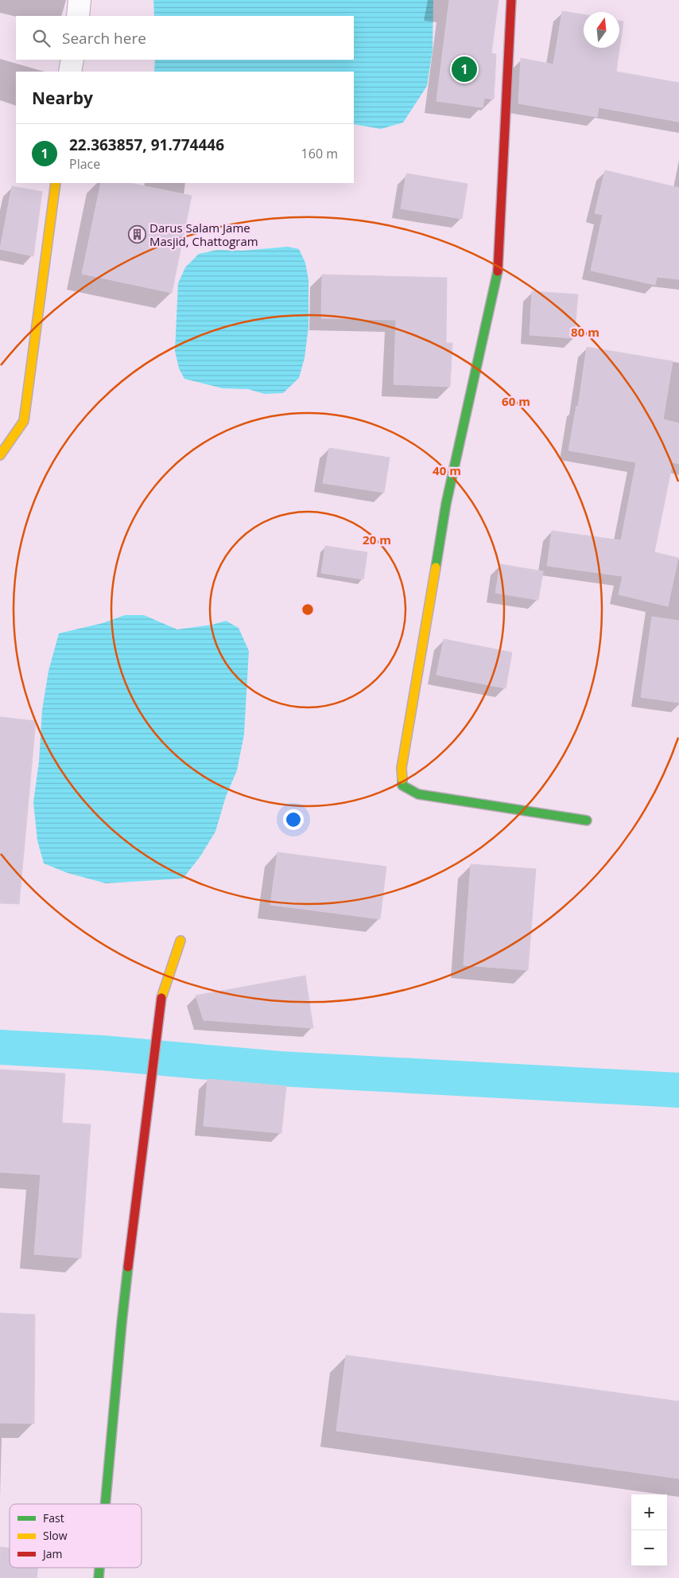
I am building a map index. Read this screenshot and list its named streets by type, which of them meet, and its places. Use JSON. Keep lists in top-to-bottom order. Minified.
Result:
{"places":{"building":["Darus Salam Jame Masjid, Chattogram"]},"legend":["Fast","Slow","Jam"],"north":"top","page":{"search":"Search here","pins":"1","heading":"Nearby","list":[{"mark":"1","name":"22.363857, 91.774446","note":"Place","value":"160 m"}],"map_buttons":["+","−"]},"rings":["80 m","60 m","40 m","20 m"]}
